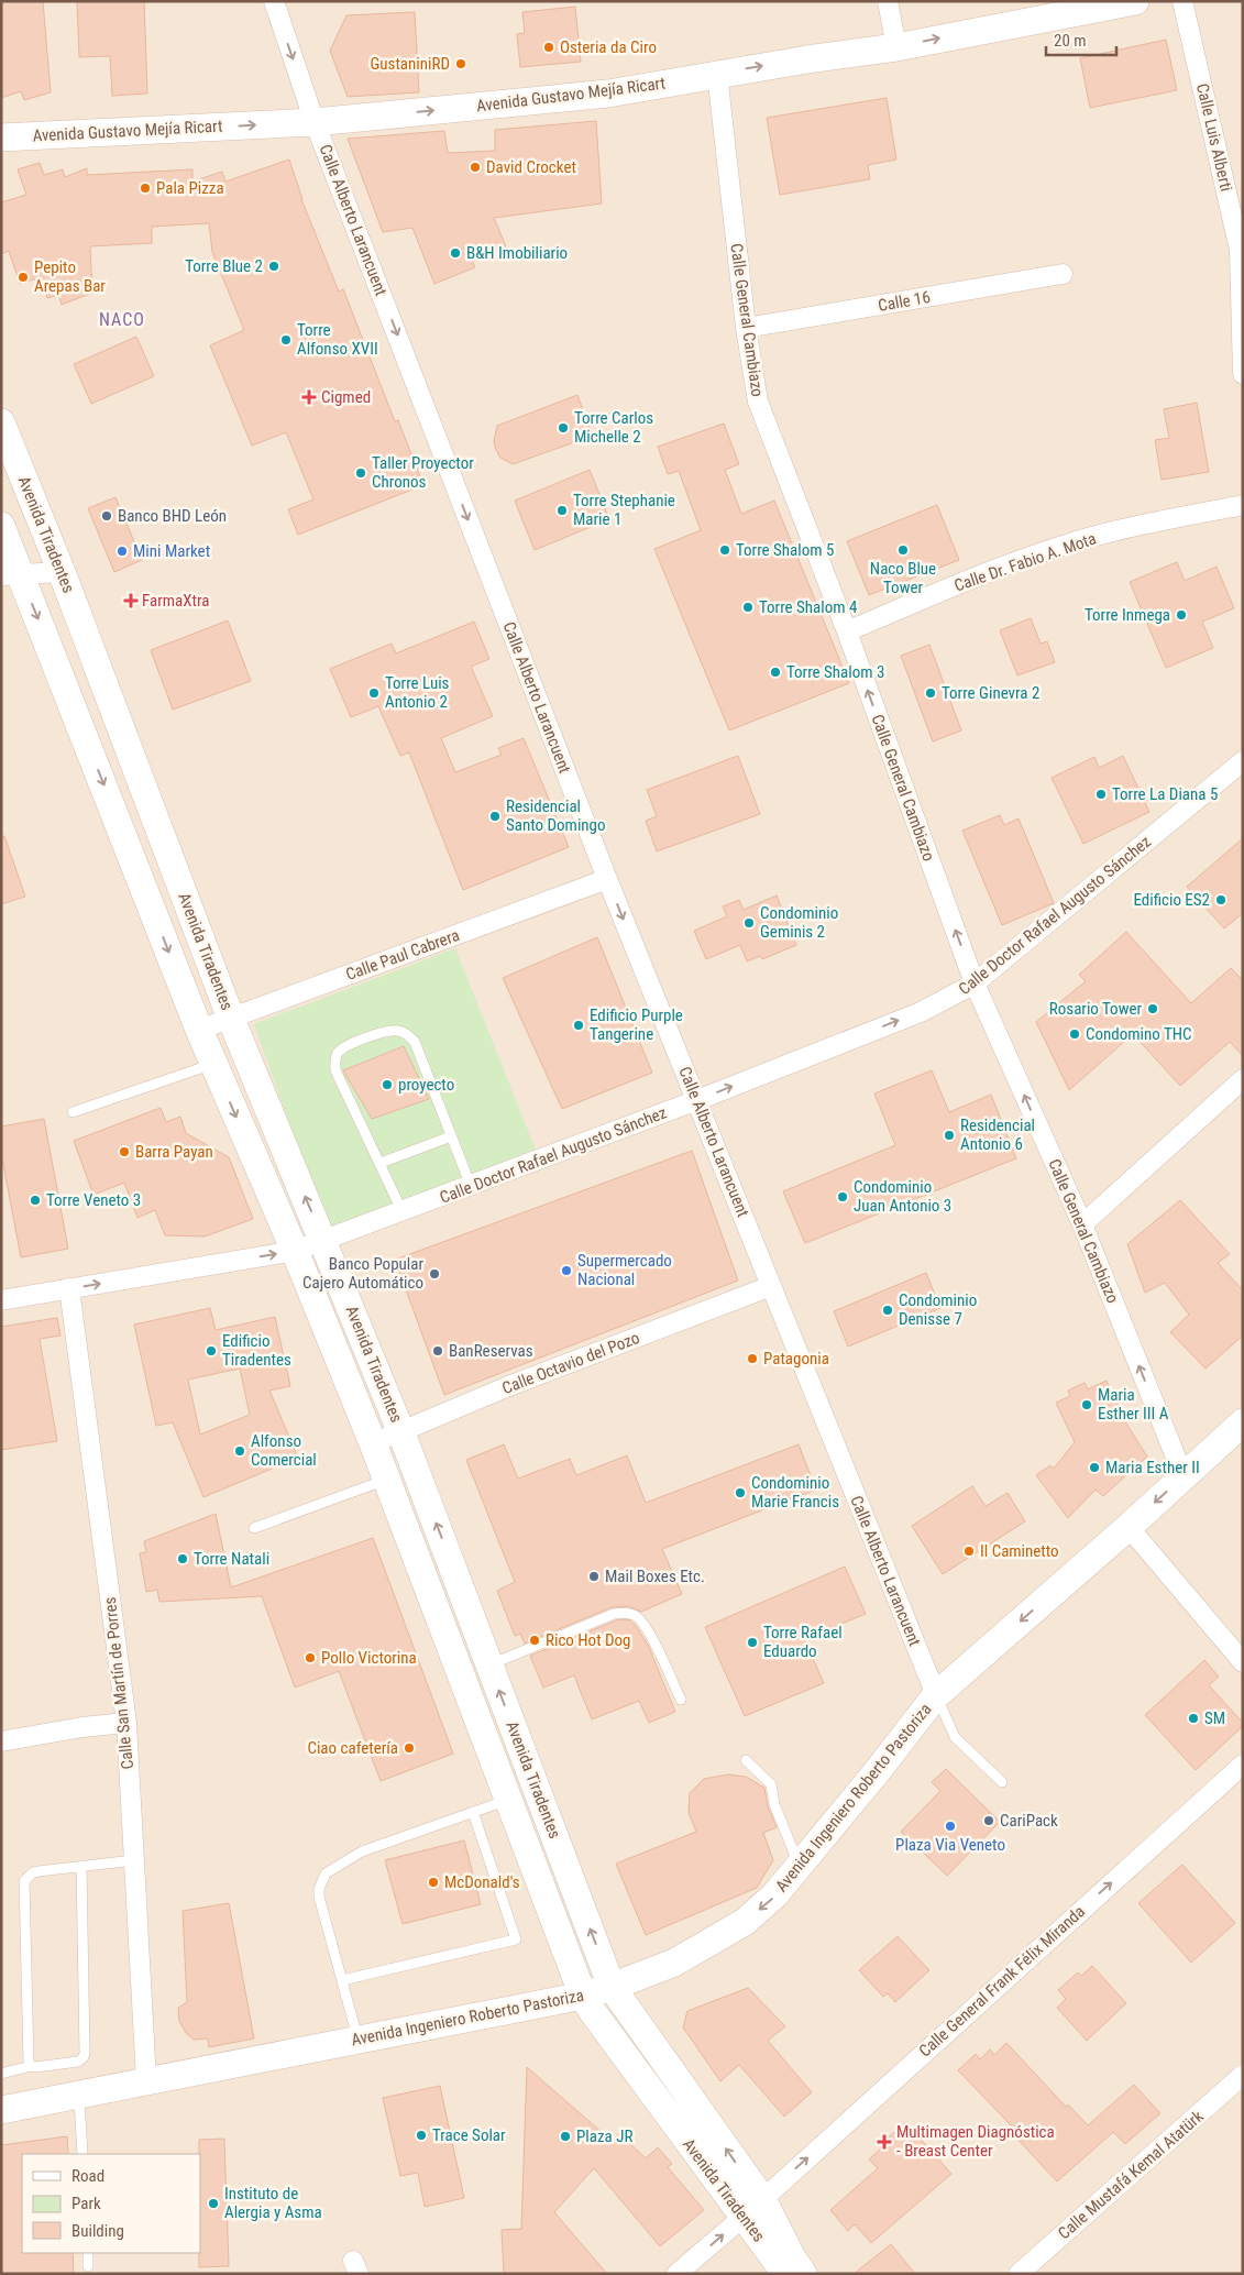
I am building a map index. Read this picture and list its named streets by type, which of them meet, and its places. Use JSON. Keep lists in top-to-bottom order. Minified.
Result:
{"streets":{"main road":["Avenida Gustavo Mejía Ricart","Avenida Tiradentes","Avenida Ingeniero Roberto Pastoriza"],"street":["Calle Luis Alberti","Calle Alberto Larancuent","Calle 16","Calle General Cambiazo","Calle Dr. Fabio A. Mota","Calle Doctor Rafael Augusto Sánchez","Calle Paul Cabrera","Calle Octavio del Pozo","Calle San Martín de Porres","Calle General Frank Félix Miranda","Calle Mustafá Kemal Atatürk"]},"crossings":[["Avenida Gustavo Mejía Ricart","Calle Alberto Larancuent"],["Avenida Gustavo Mejía Ricart","Calle General Cambiazo"],["Calle Alberto Larancuent","Calle Doctor Rafael Augusto Sánchez"],["Calle Alberto Larancuent","Calle Paul Cabrera"],["Calle Alberto Larancuent","Calle Octavio del Pozo"],["Calle Alberto Larancuent","Avenida Ingeniero Roberto Pastoriza"],["Calle 16","Calle General Cambiazo"],["Calle General Cambiazo","Calle Dr. Fabio A. Mota"],["Calle General Cambiazo","Calle Doctor Rafael Augusto Sánchez"],["Calle General Cambiazo","Avenida Ingeniero Roberto Pastoriza"],["Avenida Tiradentes","Calle Doctor Rafael Augusto Sánchez"],["Avenida Tiradentes","Calle Paul Cabrera"],["Avenida Tiradentes","Calle Octavio del Pozo"],["Avenida Tiradentes","Avenida Ingeniero Roberto Pastoriza"],["Avenida Tiradentes","Calle General Frank Félix Miranda"],["Calle Doctor Rafael Augusto Sánchez","Calle San Martín de Porres"],["Calle San Martín de Porres","Avenida Ingeniero Roberto Pastoriza"]],"one_way":["Avenida Gustavo Mejía Ricart","Calle Alberto Larancuent","Calle General Cambiazo","Calle Doctor Rafael Augusto Sánchez","Avenida Ingeniero Roberto Pastoriza","Calle General Frank Félix Miranda"],"districts":["NACO"],"places":{"other":["Osteria da Ciro","GustaniniRD","David Crocket","Pala Pizza","B&H Imobiliario","Torre Blue 2","Pepito Arepas Bar","Torre Alfonso XVII","Torre Carlos Michelle 2","Taller Proyector Chronos","Torre Stephanie Marie 1","Banco BHD León","Torre Shalom 5","Naco Blue Tower","Mini Market","Torre Shalom 4","Torre Inmega","Torre Shalom 3","Torre Luis Antonio 2","Torre Ginevra 2","Torre La Diana 5","Residencial Santo Domingo","Edificio ES2","Condominio Geminis 2","Rosario Tower","Edificio Purple Tangerine","Condomino THC","proyecto","Residencial Antonio 6","Barra Payan","Condominio Juan Antonio 3","Torre Veneto 3","Supermercado Nacional","Banco Popular Cajero Automático","Condominio Denisse 7","Edificio Tiradentes","BanReservas","Patagonia","Maria Esther III A","Alfonso Comercial","Maria Esther II","Condominio Marie Francis","Il Caminetto","Torre Natali","Mail Boxes Etc.","Rico Hot Dog","Torre Rafael Eduardo","Pollo Victorina","SM","Ciao cafetería","CariPack","Plaza Via Veneto","McDonald's","Trace Solar","Plaza JR","Instituto de Alergia y Asma"],"health":["Cigmed","FarmaXtra","Multimagen Diagnóstica - Breast Center"]},"legend":["Road","Park","Building"],"scale_bar":"20 m"}
